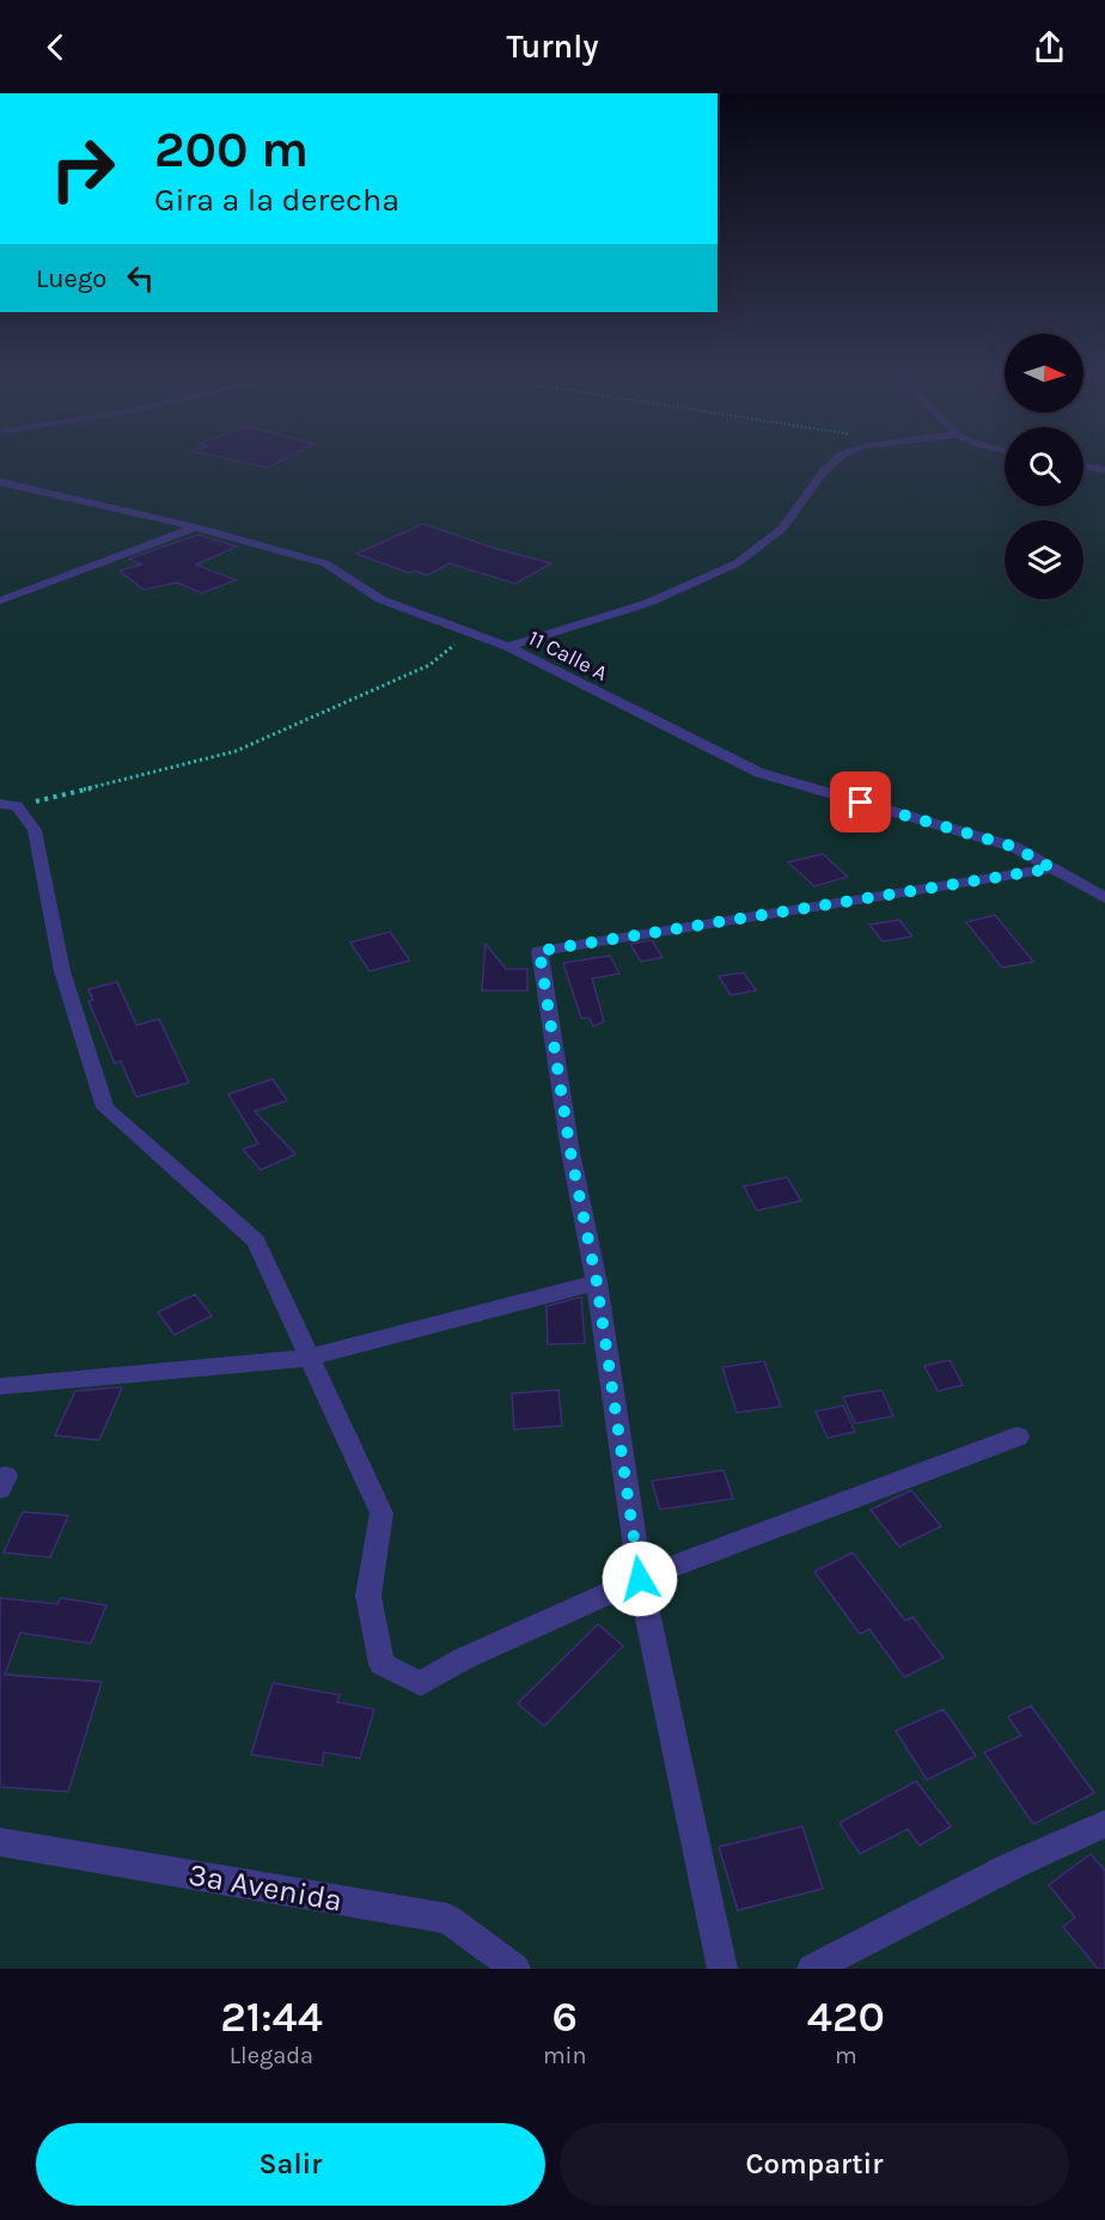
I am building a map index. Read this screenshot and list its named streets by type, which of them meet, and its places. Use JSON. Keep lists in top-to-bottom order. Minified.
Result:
{"streets":{"street":["11 Calle A","3a Avenida"]},"north":"right","page":{"header":"Turnly","turn":["200 m","Gira a la derecha"],"then":"Luego","eta":["21:44","Llegada","6","min","420","m"],"buttons":["Salir","Compartir"]}}
